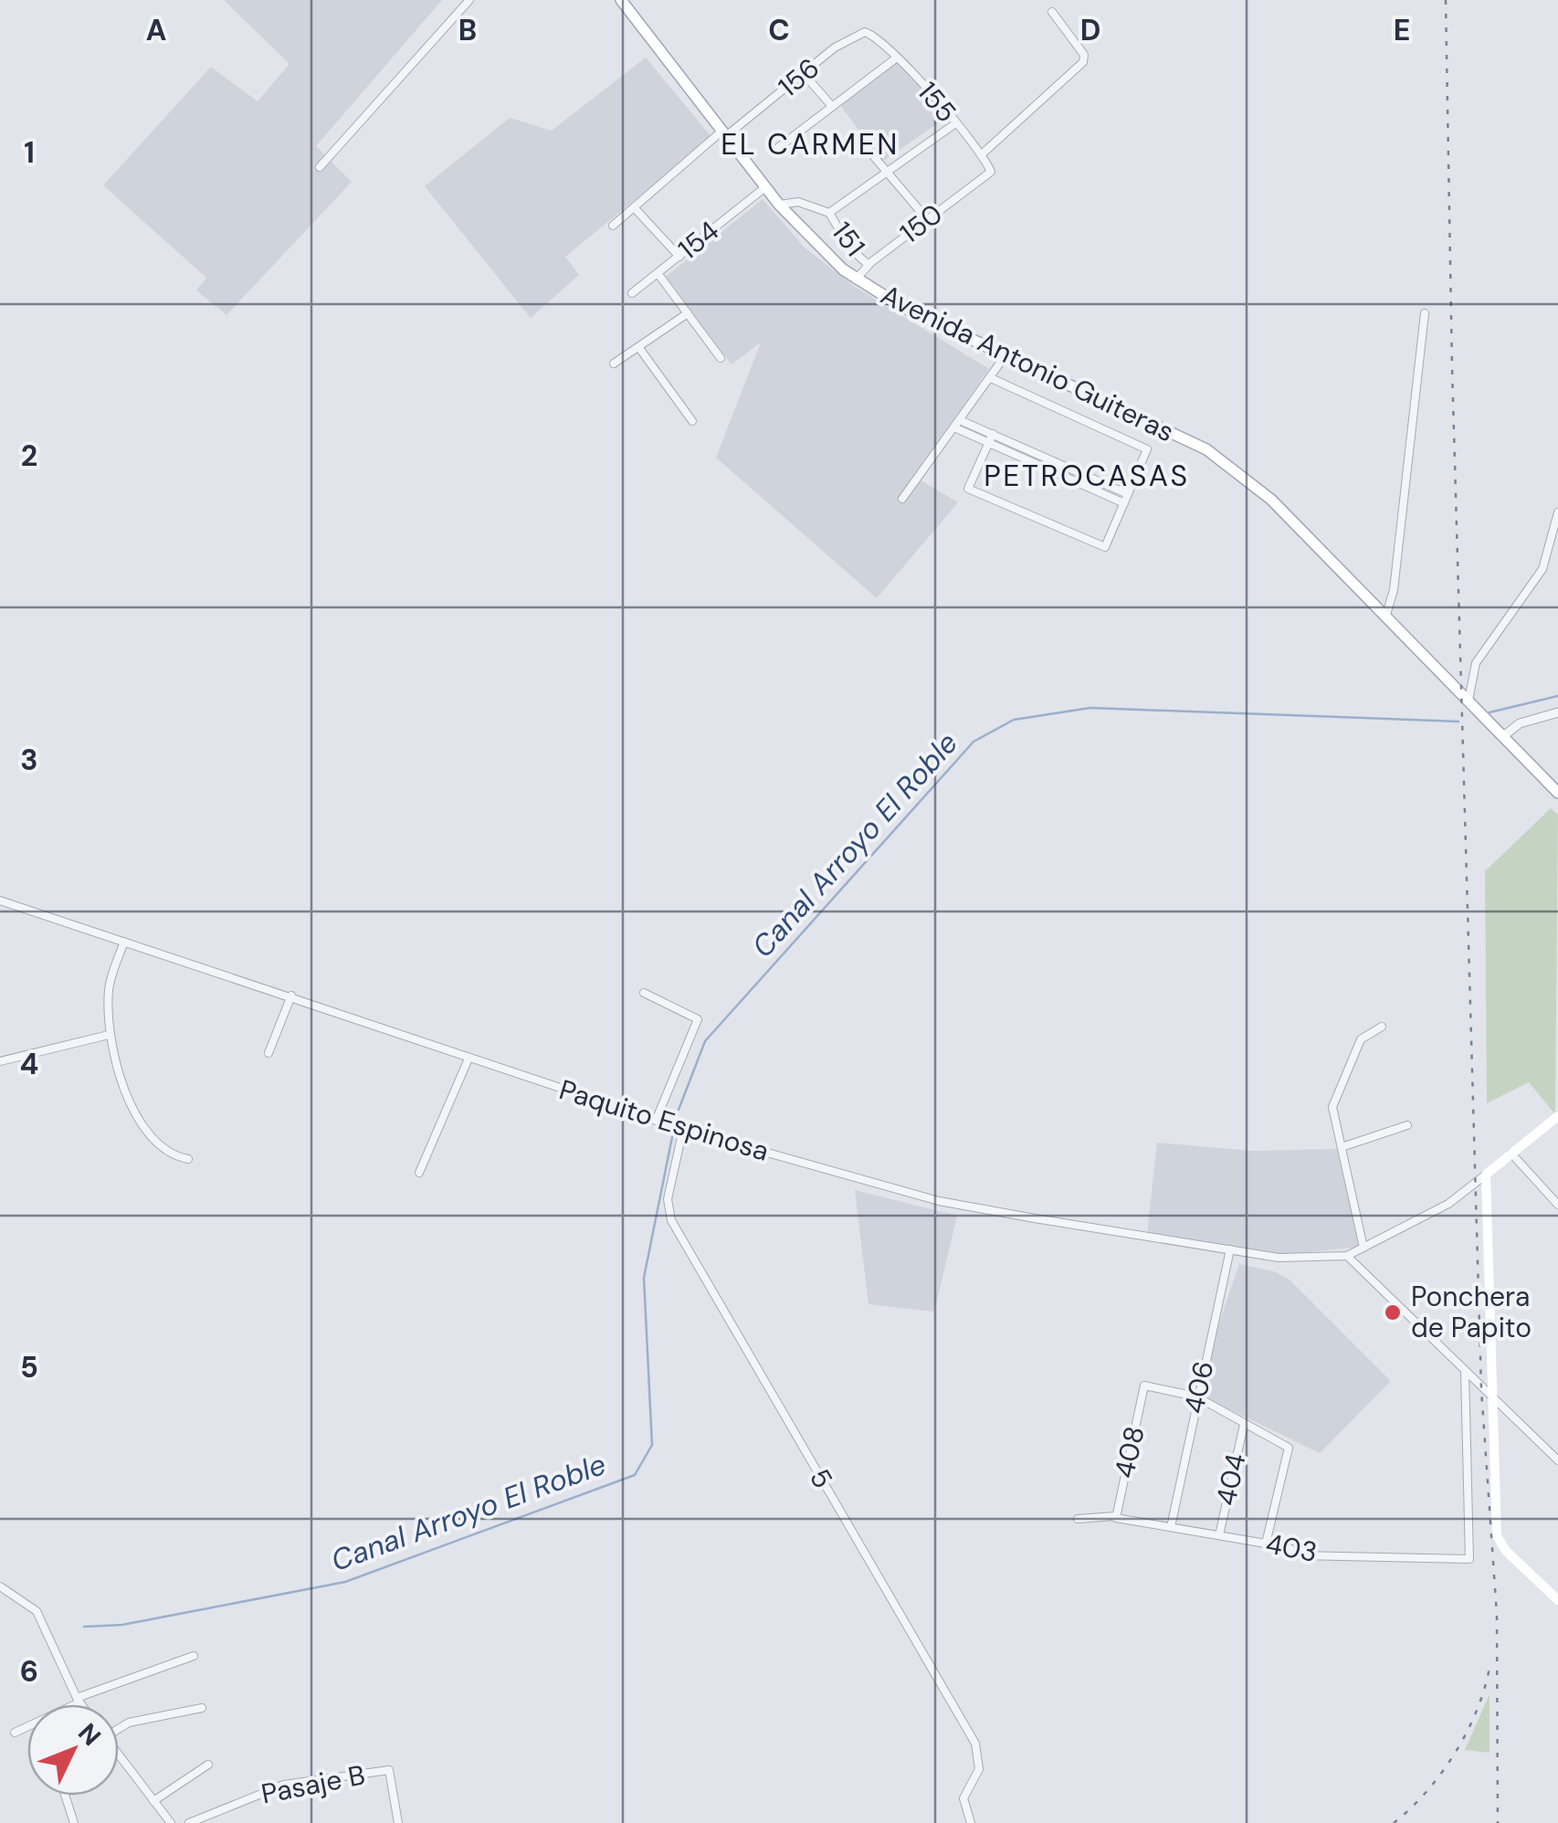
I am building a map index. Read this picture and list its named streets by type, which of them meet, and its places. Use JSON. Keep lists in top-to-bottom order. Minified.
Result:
{"streets":{"main road":["Avenida Antonio Guiteras"],"street":["156","155","150","151","154","Paquito Espinosa","406","408","5","404","403","Pasaje B"]},"crossings":[["156","155"],["156","Avenida Antonio Guiteras"],["155","150"],["150","151"],["150","Avenida Antonio Guiteras"],["154","Avenida Antonio Guiteras"],["Paquito Espinosa","406"],["Paquito Espinosa","5"],["406","408"],["406","403"],["408","403"],["404","403"]],"districts":["EL CARMEN","PETROCASAS"],"water":["Canal Arroyo El Roble"],"places":["Ponchera de Papito"],"north":"top right","grid":{"columns":["A","B","C","D","E"],"rows":["1","2","3","4","5","6"]}}
